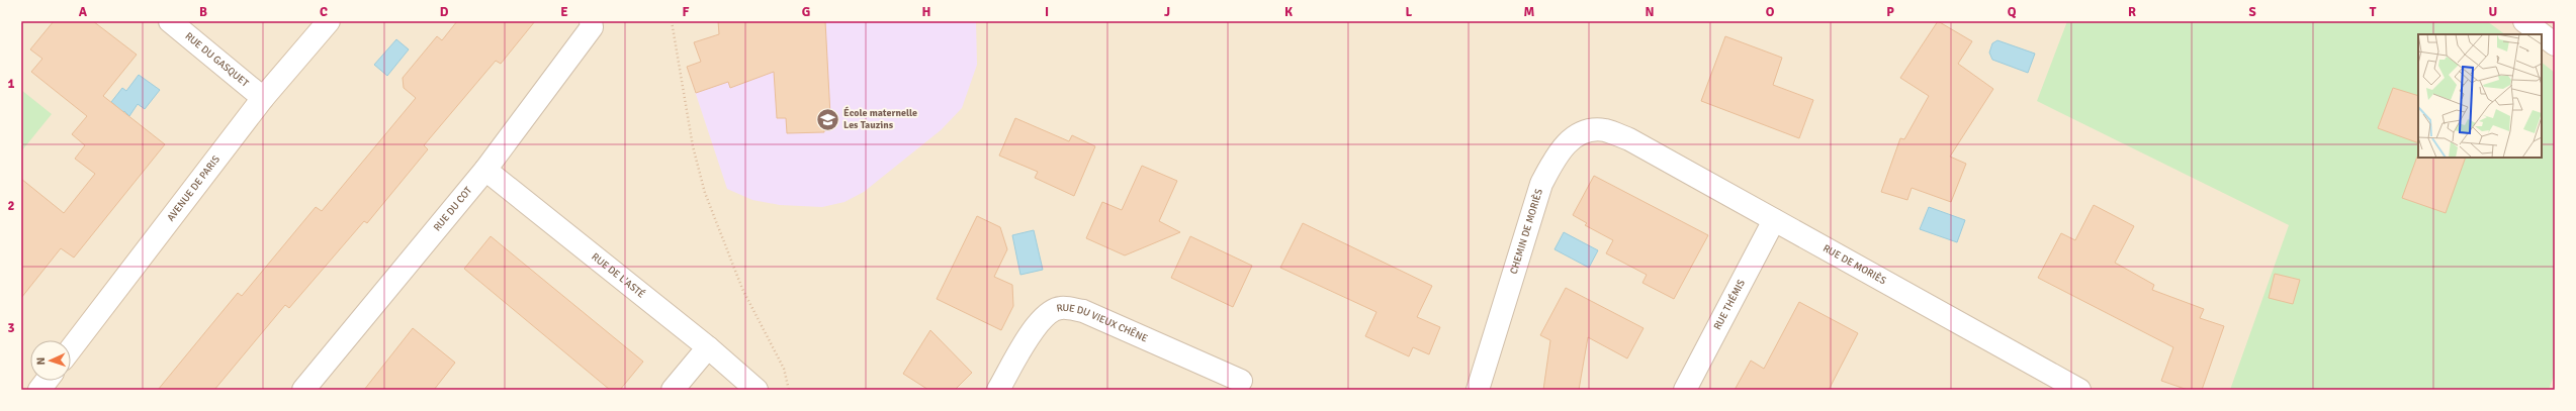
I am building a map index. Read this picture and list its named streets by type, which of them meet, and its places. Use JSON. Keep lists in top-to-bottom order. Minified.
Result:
{"streets":{"street":["RUE DU GASQUET","AVENUE DE PARIS","RUE DU COT","CHEMIN DE MORIÈS","RUE DE MORIÈS","RUE DE L'ASTÉ","RUE THÉMIS","RUE DU VIEUX CHÊNE"]},"crossings":[["RUE DU GASQUET","AVENUE DE PARIS"],["RUE DU COT","RUE DE L'ASTÉ"],["CHEMIN DE MORIÈS","RUE DE MORIÈS"],["RUE DE MORIÈS","RUE THÉMIS"]],"places":{"school or university":["École maternelle Les Tauzins"]},"north":"left","grid":{"columns":["A","B","C","D","E","F","G","H","I","J","K","L","M","N","O","P","Q","R","S","T","U"],"rows":["1","2","3"]}}
